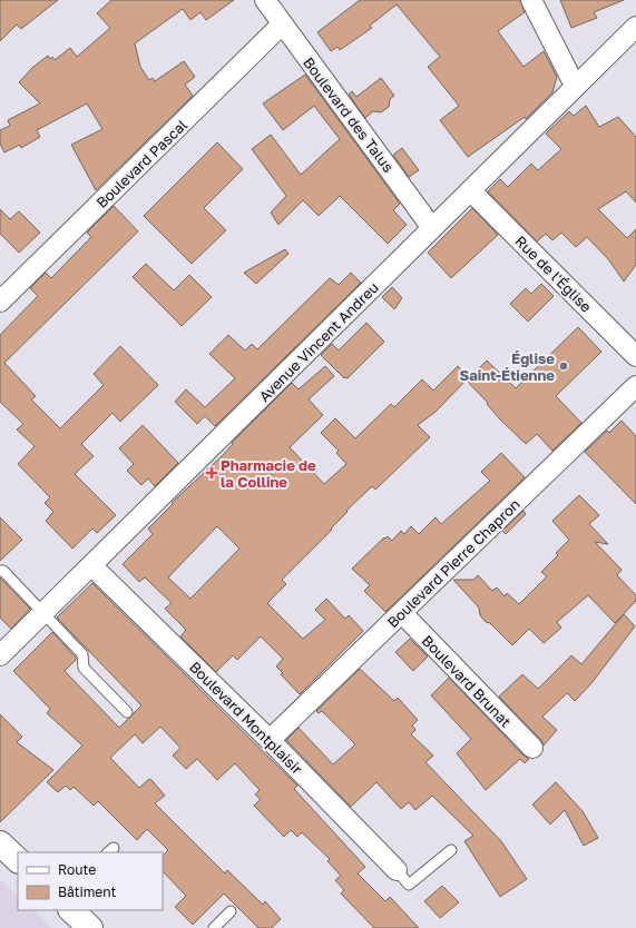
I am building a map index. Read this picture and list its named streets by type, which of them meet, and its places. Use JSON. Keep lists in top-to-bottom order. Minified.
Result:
{"streets":{"street":["Boulevard des Talus","Boulevard Pascal","Rue de l'Église","Avenue Vincent Andreu","Boulevard Pierre Chapron","Boulevard Brunat","Boulevard Montplaisir"]},"crossings":[["Boulevard des Talus","Boulevard Pascal"],["Boulevard des Talus","Avenue Vincent Andreu"],["Rue de l'Église","Avenue Vincent Andreu"],["Avenue Vincent Andreu","Boulevard Montplaisir"],["Boulevard Pierre Chapron","Boulevard Brunat"],["Boulevard Pierre Chapron","Boulevard Montplaisir"]],"places":{"other":["Église Saint-Étienne"],"health":["Pharmacie de la Colline"]},"legend":["Route","Bâtiment"]}
